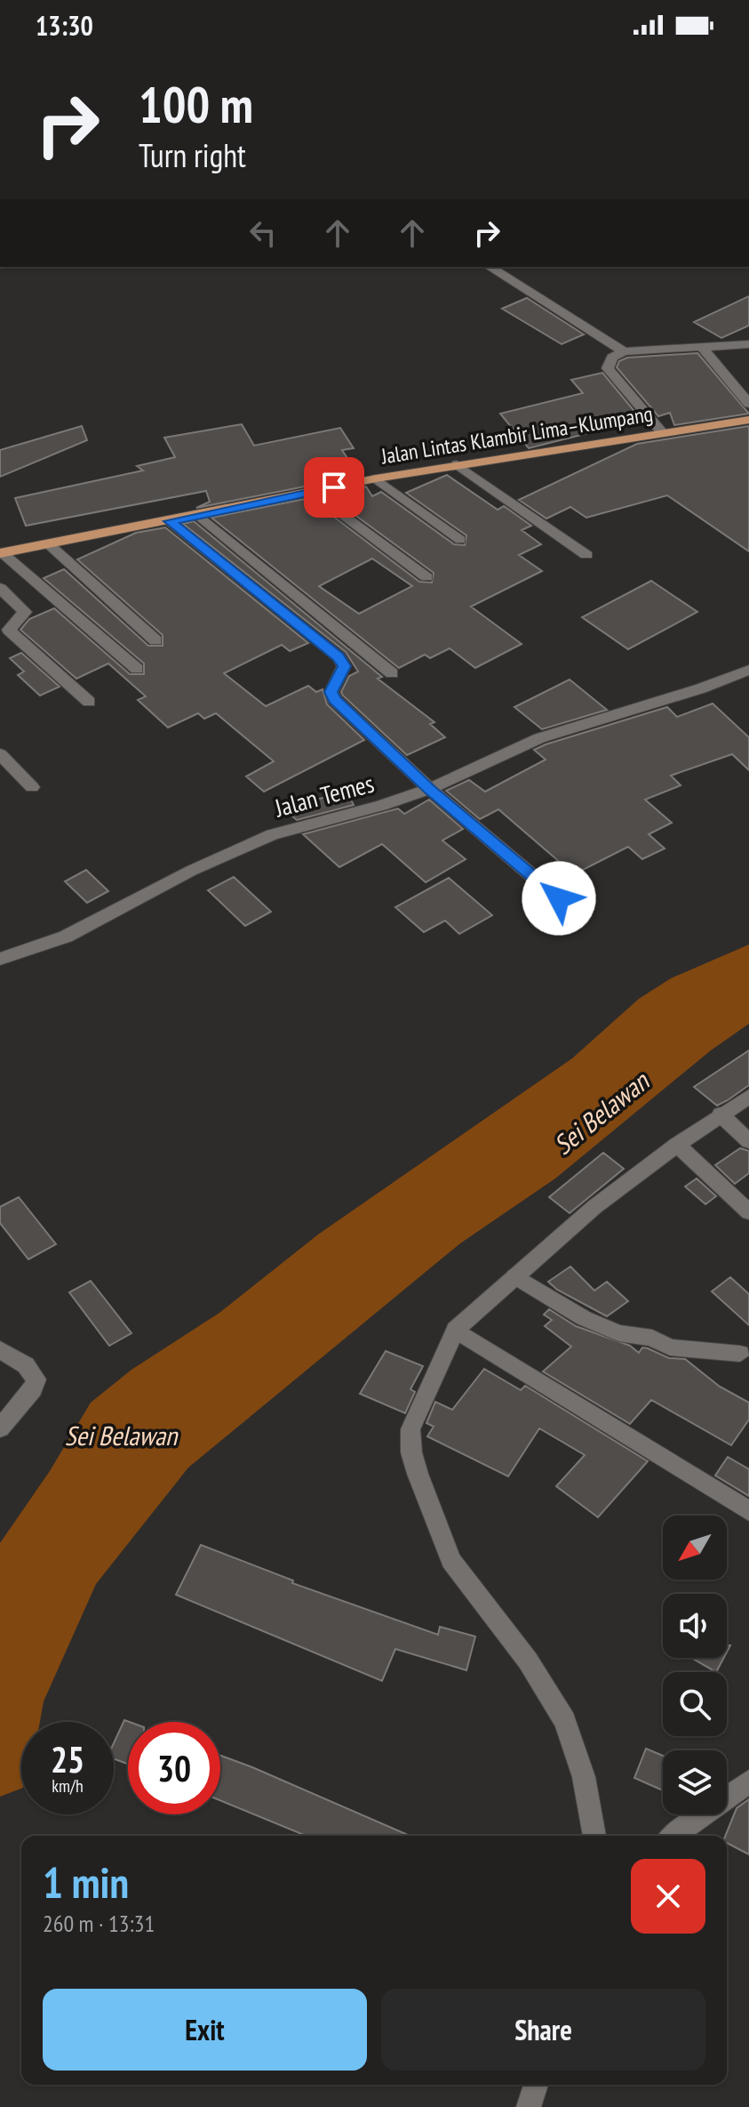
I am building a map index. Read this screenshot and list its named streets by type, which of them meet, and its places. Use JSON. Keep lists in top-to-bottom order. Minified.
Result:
{"streets":{"main road":["Jalan Lintas Klambir Lima–Klumpang"],"street":["Jalan Temes"]},"water":["Sei Belawan"],"north":"bottom left","page":{"status":"13:30","turn":["100 m","Turn right"],"speed":"25 km/h","limit":"30","heading":["1 min","260 m · 13:31"],"buttons":["Exit","Share"]}}
